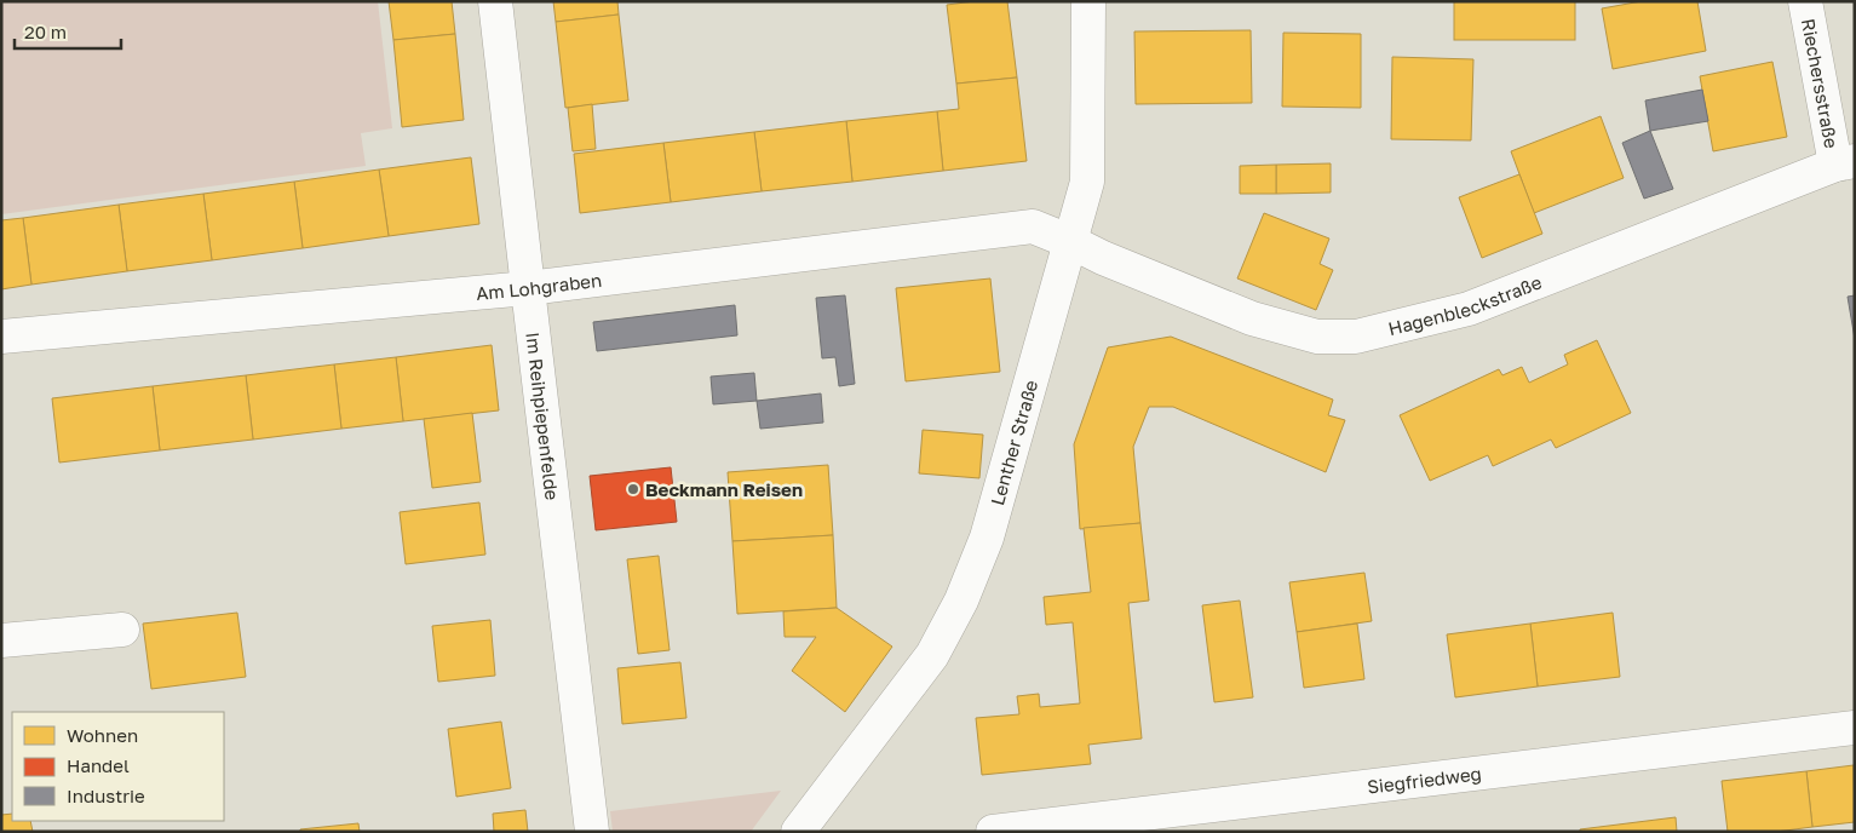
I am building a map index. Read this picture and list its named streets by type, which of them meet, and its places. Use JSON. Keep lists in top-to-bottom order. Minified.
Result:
{"streets":{"street":["Riechersstraße","Am Lohgraben","Hagenbleckstraße","Im Reihpiepenfelde","Lenther Straße","Siegfriedweg"]},"crossings":[["Riechersstraße","Hagenbleckstraße"],["Am Lohgraben","Hagenbleckstraße"],["Am Lohgraben","Im Reihpiepenfelde"],["Am Lohgraben","Lenther Straße"],["Hagenbleckstraße","Lenther Straße"]],"places":["Beckmann Reisen"],"legend":["Wohnen","Handel","Industrie"],"scale_bar":"20 m"}
